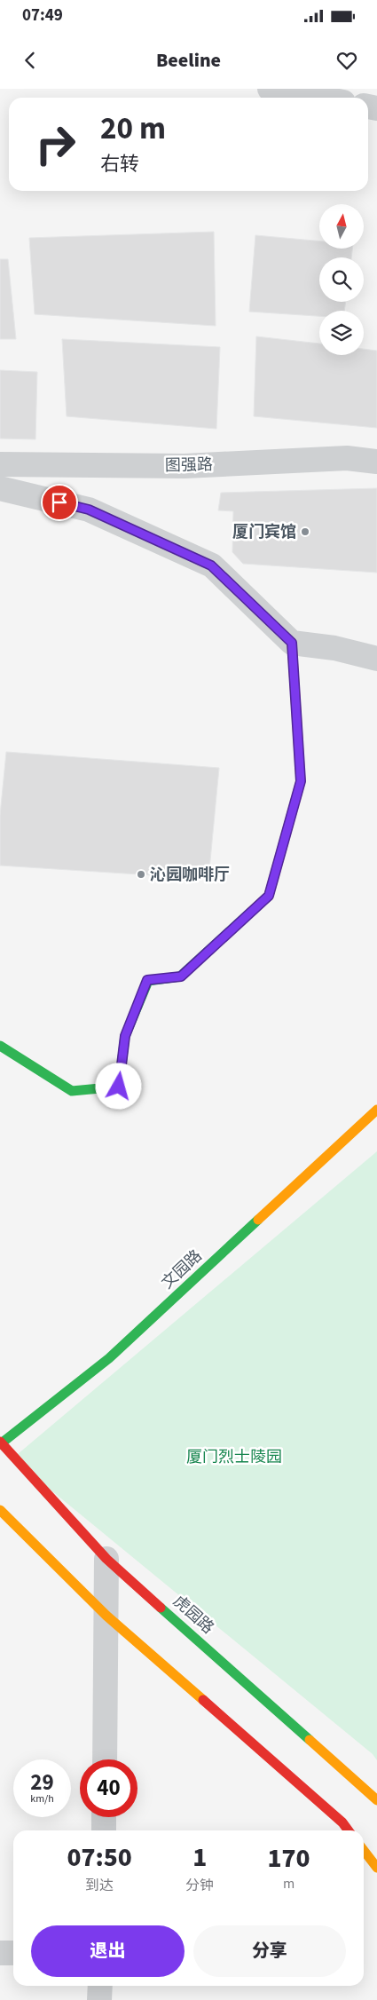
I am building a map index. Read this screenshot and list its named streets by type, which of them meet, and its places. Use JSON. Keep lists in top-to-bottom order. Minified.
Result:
{"streets":{"main road":["文园路","虎园路"],"street":["图强路"]},"crossings":[["文园路","虎园路"]],"parks":["厦门烈士陵园"],"places":["厦门宾馆","沁园咖啡厅"],"north":"top","page":{"status":"07:49","header":"Beeline","turn":["20 m","右转"],"speed":"29 km/h","limit":"40","eta":["07:50","到达","1","分钟","170","m"],"buttons":["退出","分享"]}}
